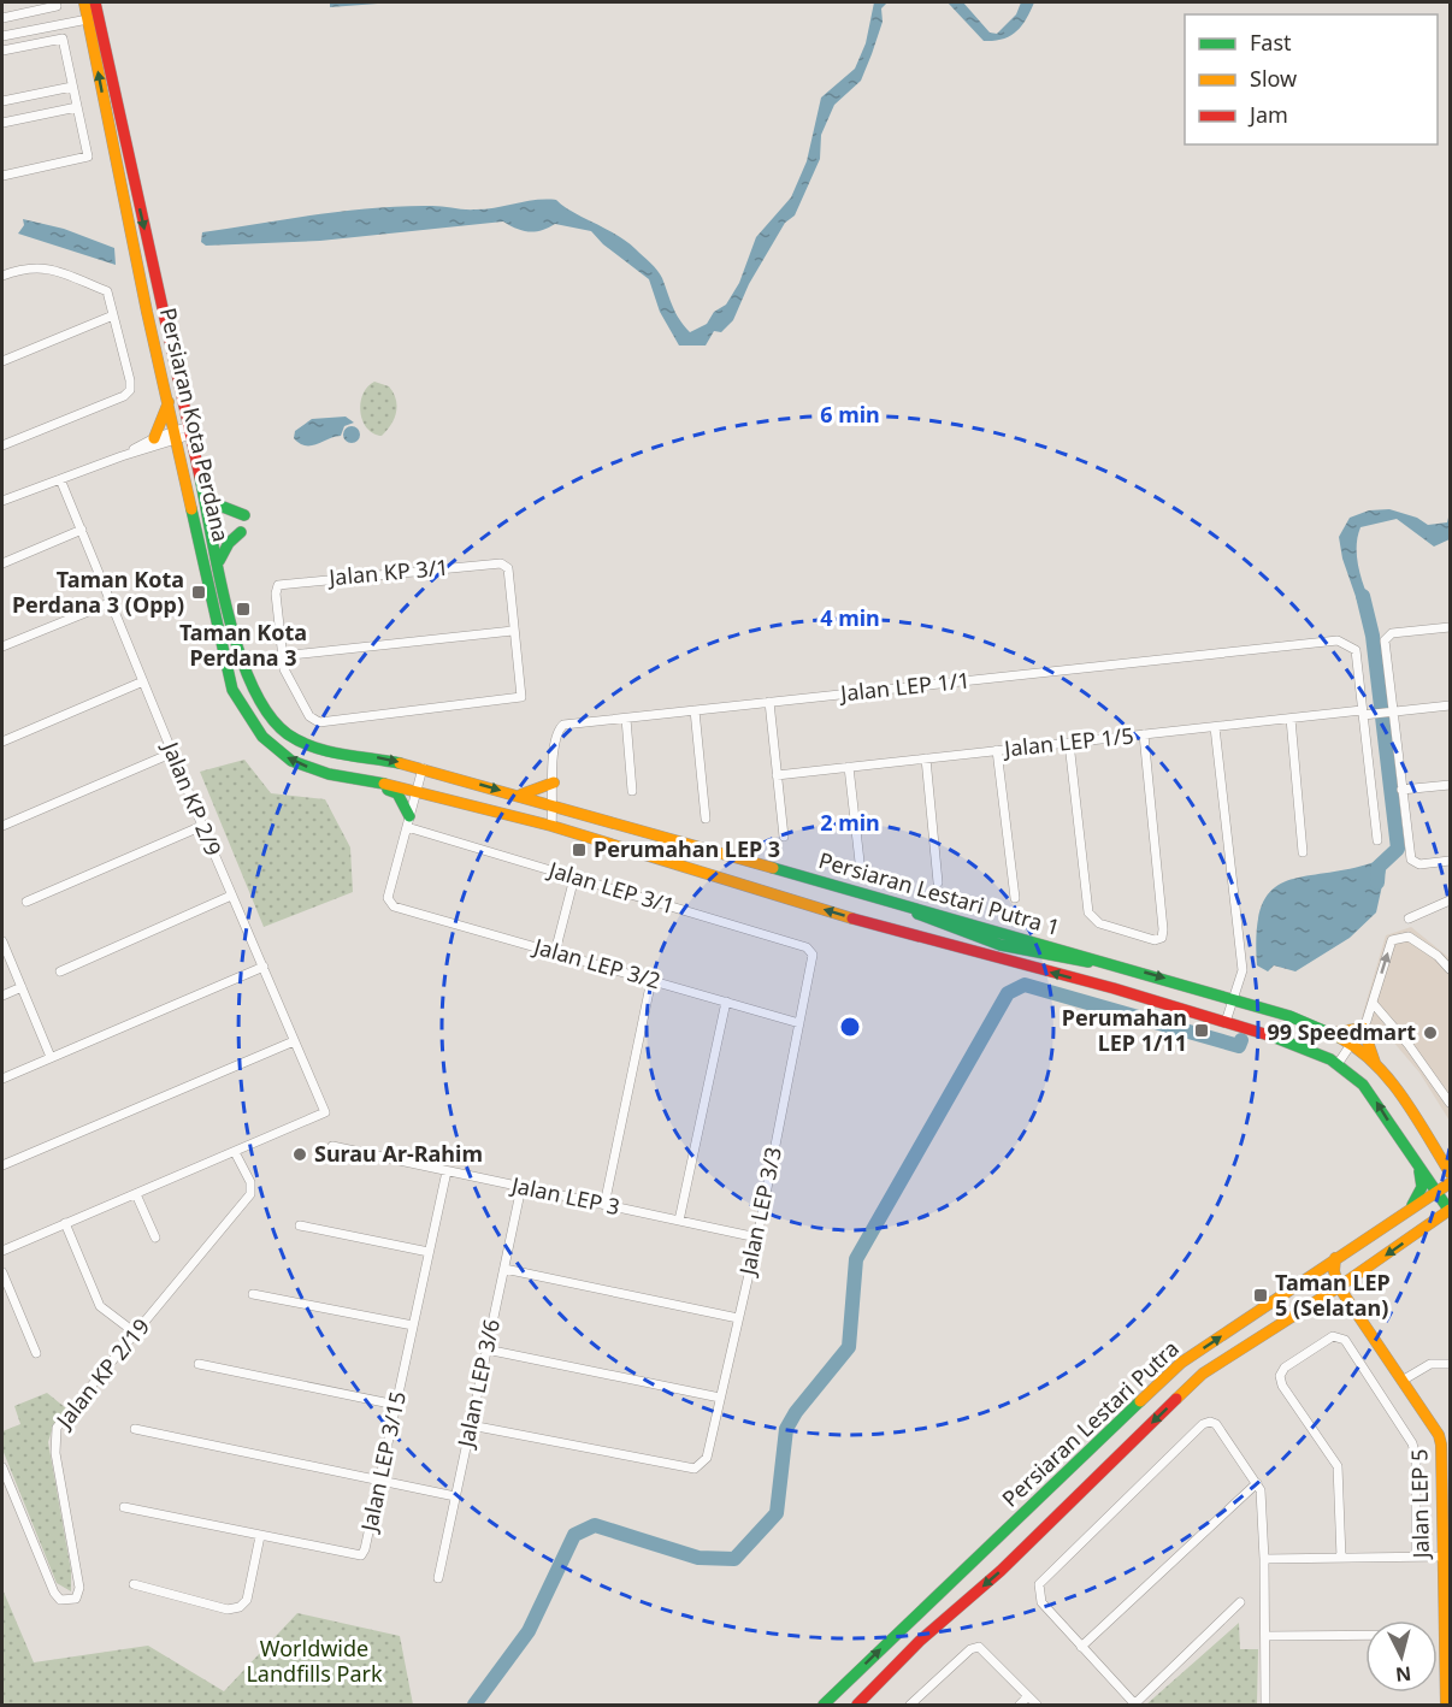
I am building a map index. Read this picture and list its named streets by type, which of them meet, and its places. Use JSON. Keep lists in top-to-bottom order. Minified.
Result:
{"streets":{"street":["Persiaran Kota Perdana","Jalan KP 3/1","Jalan LEP 1/1","Jalan LEP 1/5","Jalan KP 2/9","Jalan LEP 3/1","Persiaran Lestari Putra 1","Jalan LEP 3/2","Jalan LEP 3","Jalan LEP 3/3","Jalan KP 2/19","Jalan LEP 3/6","Persiaran Lestari Putra","Jalan LEP 3/15","Jalan LEP 5"]},"crossings":[["Persiaran Kota Perdana","Persiaran Lestari Putra 1"],["Jalan LEP 1/1","Jalan LEP 1/5"],["Jalan LEP 1/1","Persiaran Lestari Putra 1"],["Jalan KP 2/9","Jalan KP 2/19"],["Jalan LEP 3/1","Jalan LEP 3/2"],["Jalan LEP 3/1","Jalan LEP 3/3"],["Persiaran Lestari Putra 1","Persiaran Lestari Putra"],["Jalan LEP 3/2","Jalan LEP 3/3"],["Jalan LEP 3","Jalan LEP 3/3"],["Jalan LEP 3","Jalan LEP 3/6"],["Jalan LEP 3","Jalan LEP 3/15"],["Jalan LEP 3/3","Jalan LEP 3/6"],["Persiaran Lestari Putra","Jalan LEP 5"]],"parks":["Worldwide Landfills Park"],"places":{"transit":["Taman Kota Perdana 3 (Opp)","Taman Kota Perdana 3","Perumahan LEP 3","Perumahan LEP 1/11","Taman LEP 5 (Selatan)"],"other":["99 Speedmart","Surau Ar-Rahim"]},"legend":["Fast","Slow","Jam"],"north":"bottom","rings":["6 min","4 min","2 min"]}
